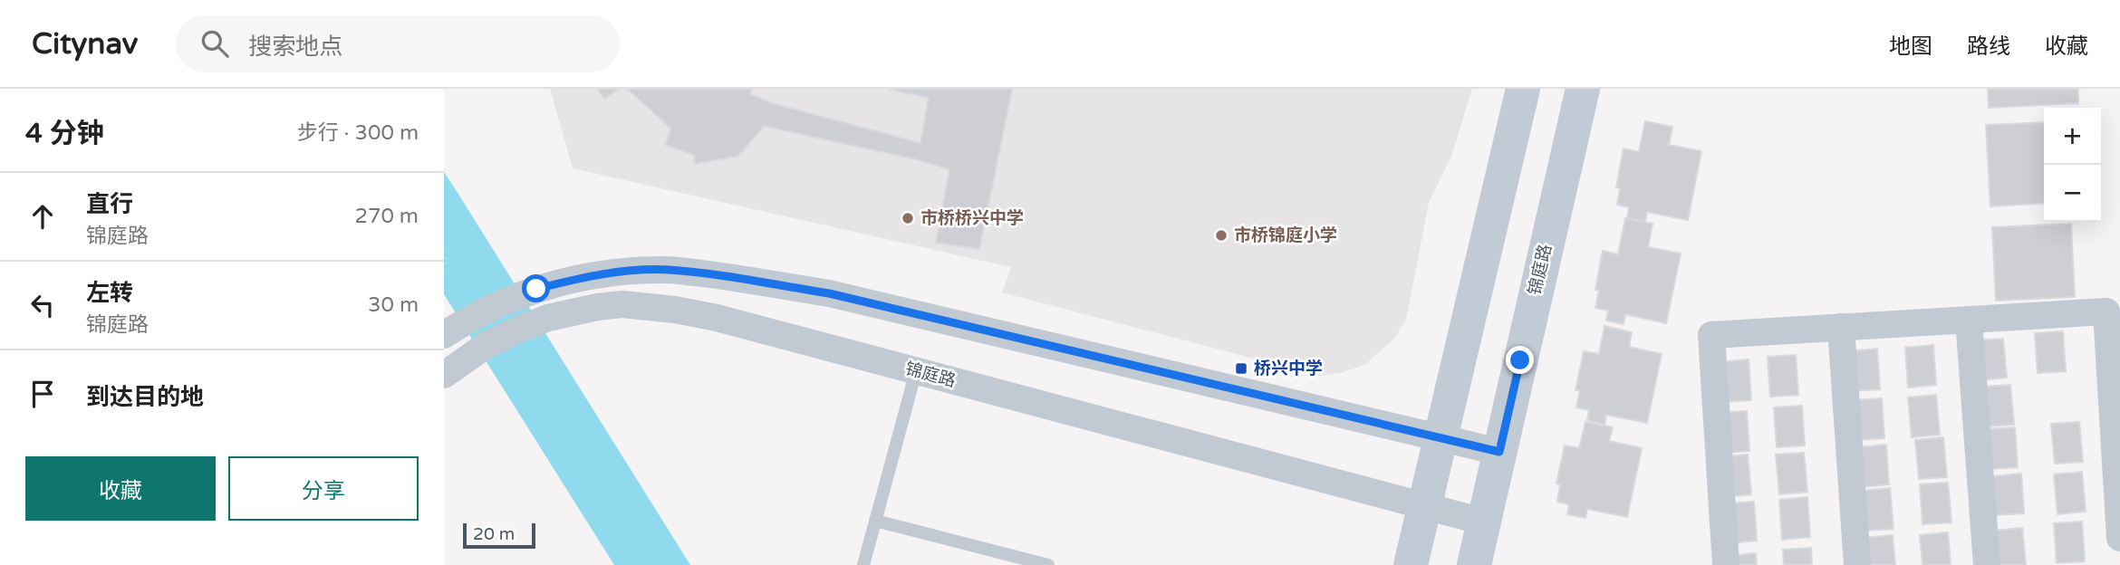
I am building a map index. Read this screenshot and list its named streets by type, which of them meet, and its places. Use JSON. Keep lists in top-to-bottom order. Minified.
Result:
{"streets":{"street":["锦庭路"]},"places":{"other":["市桥桥兴中学","市桥锦庭小学"],"transit":["桥兴中学"]},"scale_bar":"20 m","page":{"header":"Citynav","search":"搜索地点","nav":["地图","路线","收藏"],"heading":["4 分钟","步行 · 300 m"],"map_buttons":["+","−"],"list":[["直行","锦庭路","270 m"],["左转","锦庭路","30 m"],"到达目的地"],"buttons":["收藏","分享"],"scale":"20 m"}}
